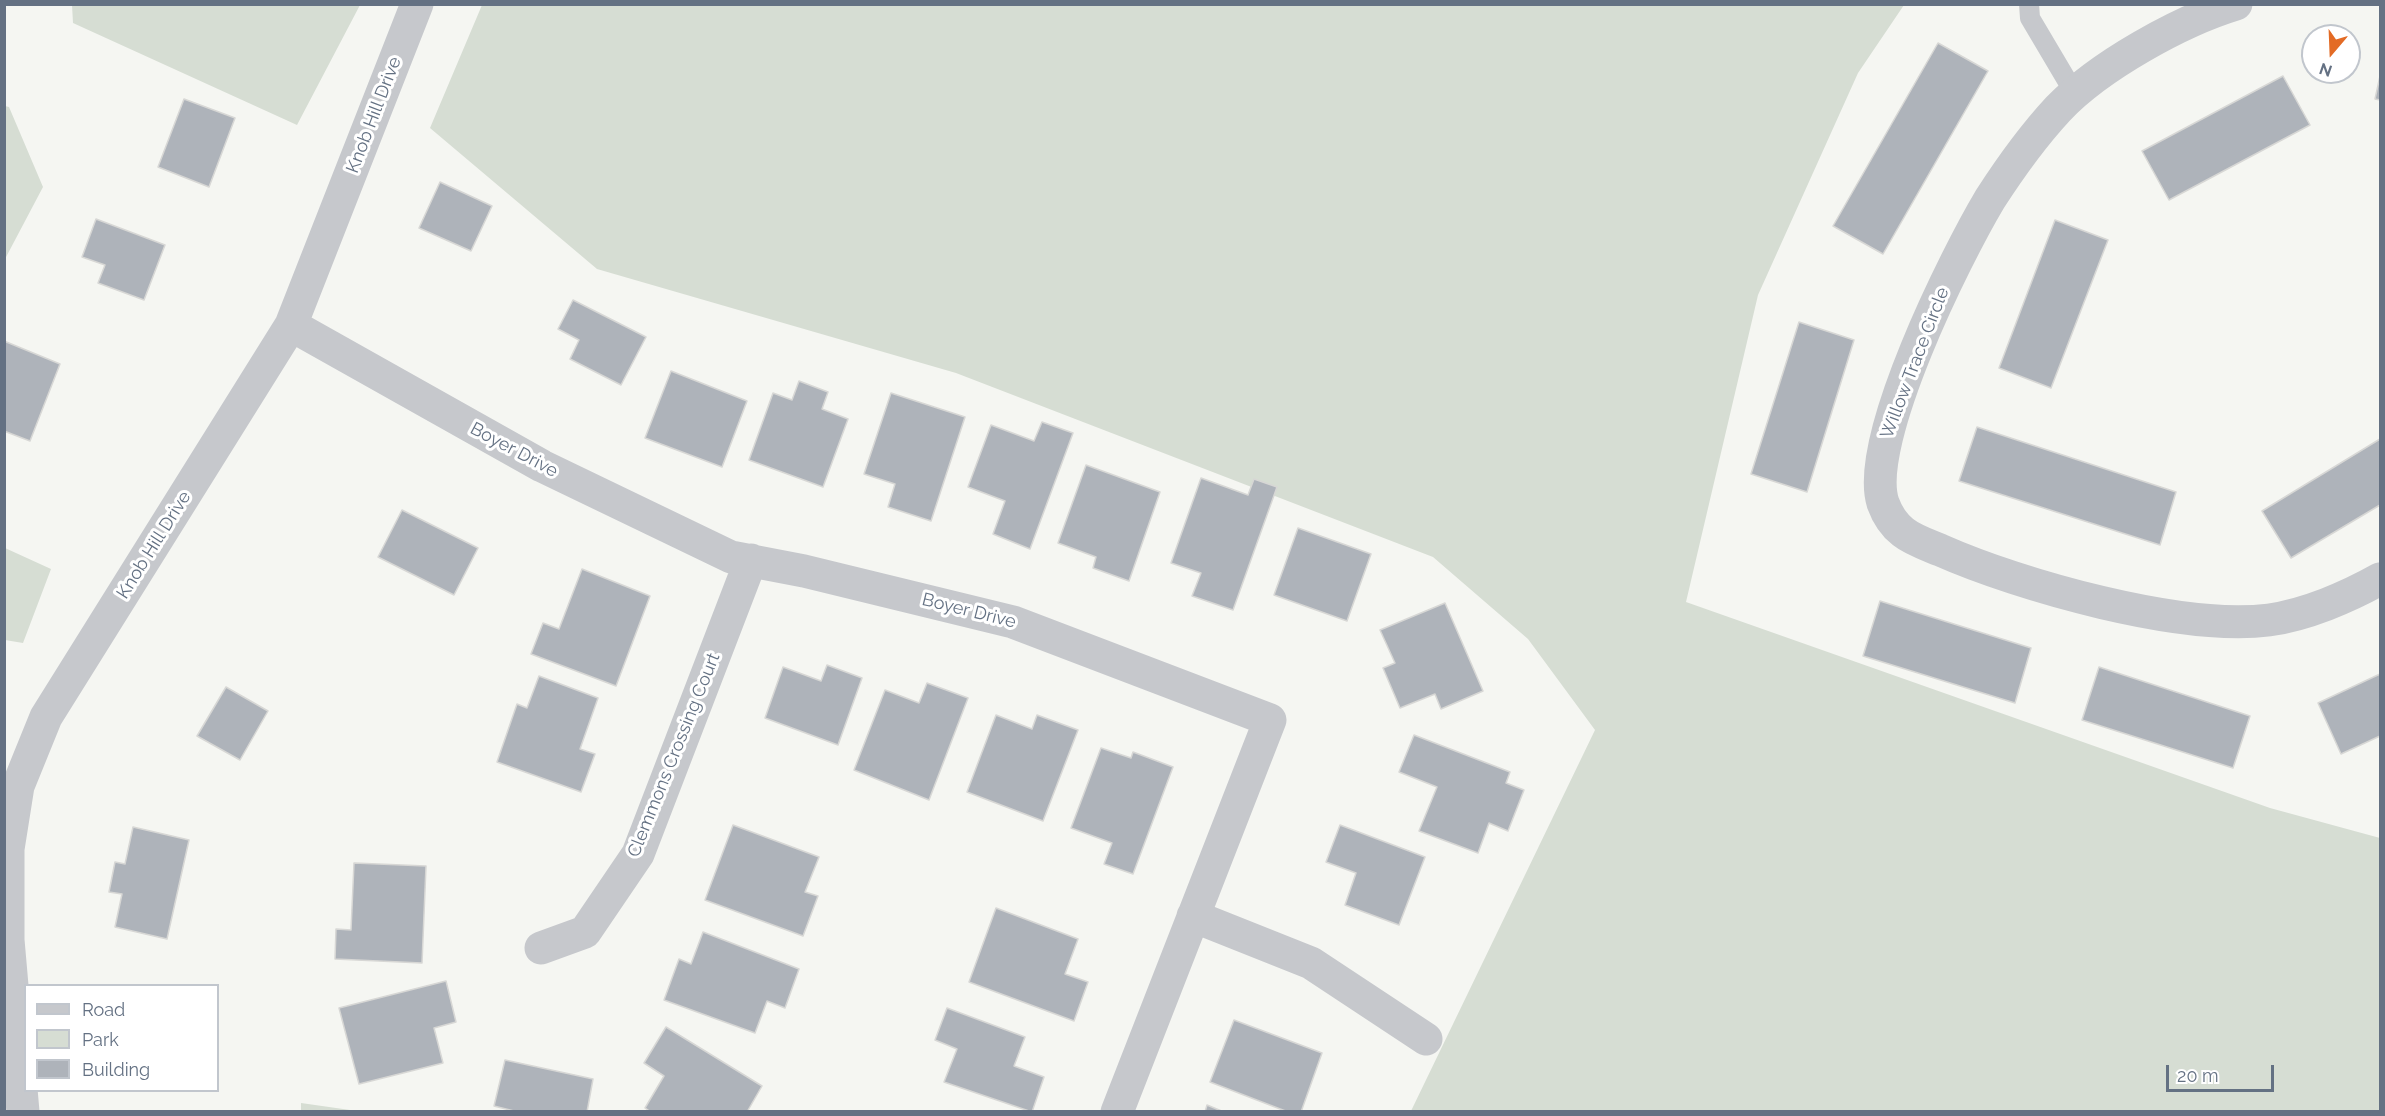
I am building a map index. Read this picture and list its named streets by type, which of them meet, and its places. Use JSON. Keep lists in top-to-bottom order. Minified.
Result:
{"streets":{"street":["Knob Hill Drive","Willow Trace Circle","Boyer Drive","Clemmons Crossing Court"]},"crossings":[["Knob Hill Drive","Boyer Drive"],["Boyer Drive","Clemmons Crossing Court"]],"legend":["Road","Park","Building"],"scale_bar":"20 m","north":"bottom"}
